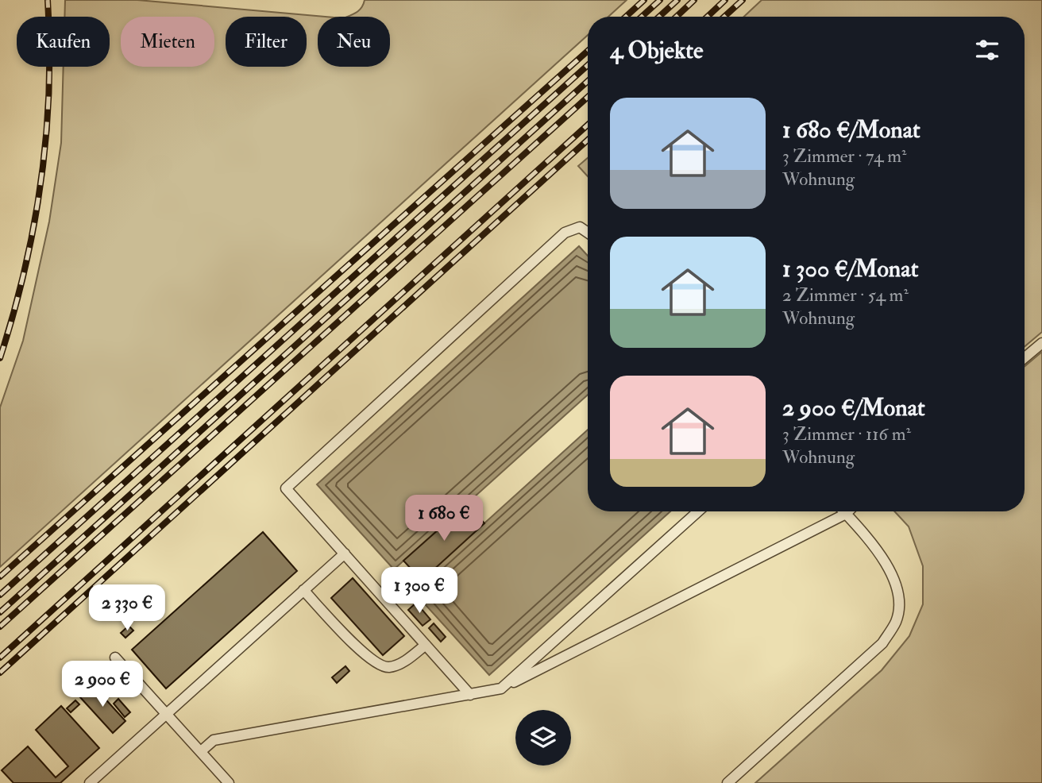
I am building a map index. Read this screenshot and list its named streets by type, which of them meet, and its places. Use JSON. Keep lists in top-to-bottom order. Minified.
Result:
{"page":{"chip":["Kaufen","Mieten","Filter","Neu"],"heading":"4 Objekte","list":[{"name":"1 680 €/Monat","note":"3 Zimmer · 74 m² · Wohnung"},{"name":"1 300 €/Monat","note":"2 Zimmer · 54 m² · Wohnung"},{"name":"2 900 €/Monat","note":"3 Zimmer · 116 m² · Wohnung"}],"price":["1 680 €","1 300 €","2 330 €","2 900 €"]}}
